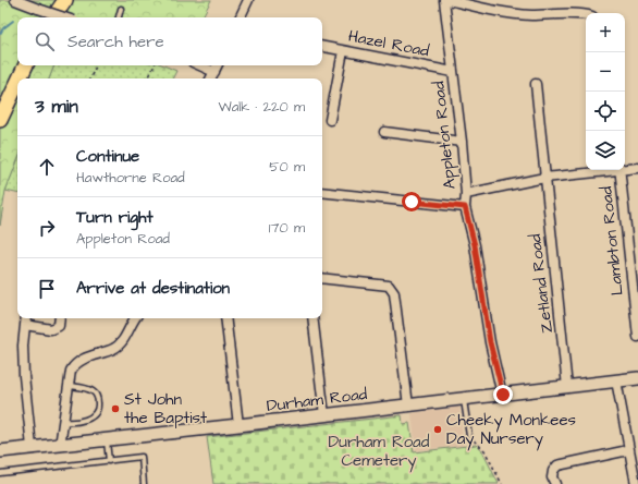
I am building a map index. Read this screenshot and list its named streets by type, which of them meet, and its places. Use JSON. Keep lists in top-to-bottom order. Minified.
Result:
{"streets":{"street":["Hazel Road","Appleton Road","Lambton Road","Zetland Road","Durham Road"]},"crossings":[["Hazel Road","Appleton Road"],["Appleton Road","Durham Road"],["Zetland Road","Durham Road"]],"parks":["Durham Road Cemetery"],"places":["St John the Baptist","Cheeky Monkees Day Nursery"],"page":{"map_buttons":["+","−"],"search":"Search here","heading":["3 min","Walk · 220 m"],"list":[["Continue","Hawthorne Road","50 m"],["Turn right","Appleton Road","170 m"],"Arrive at destination"]}}
